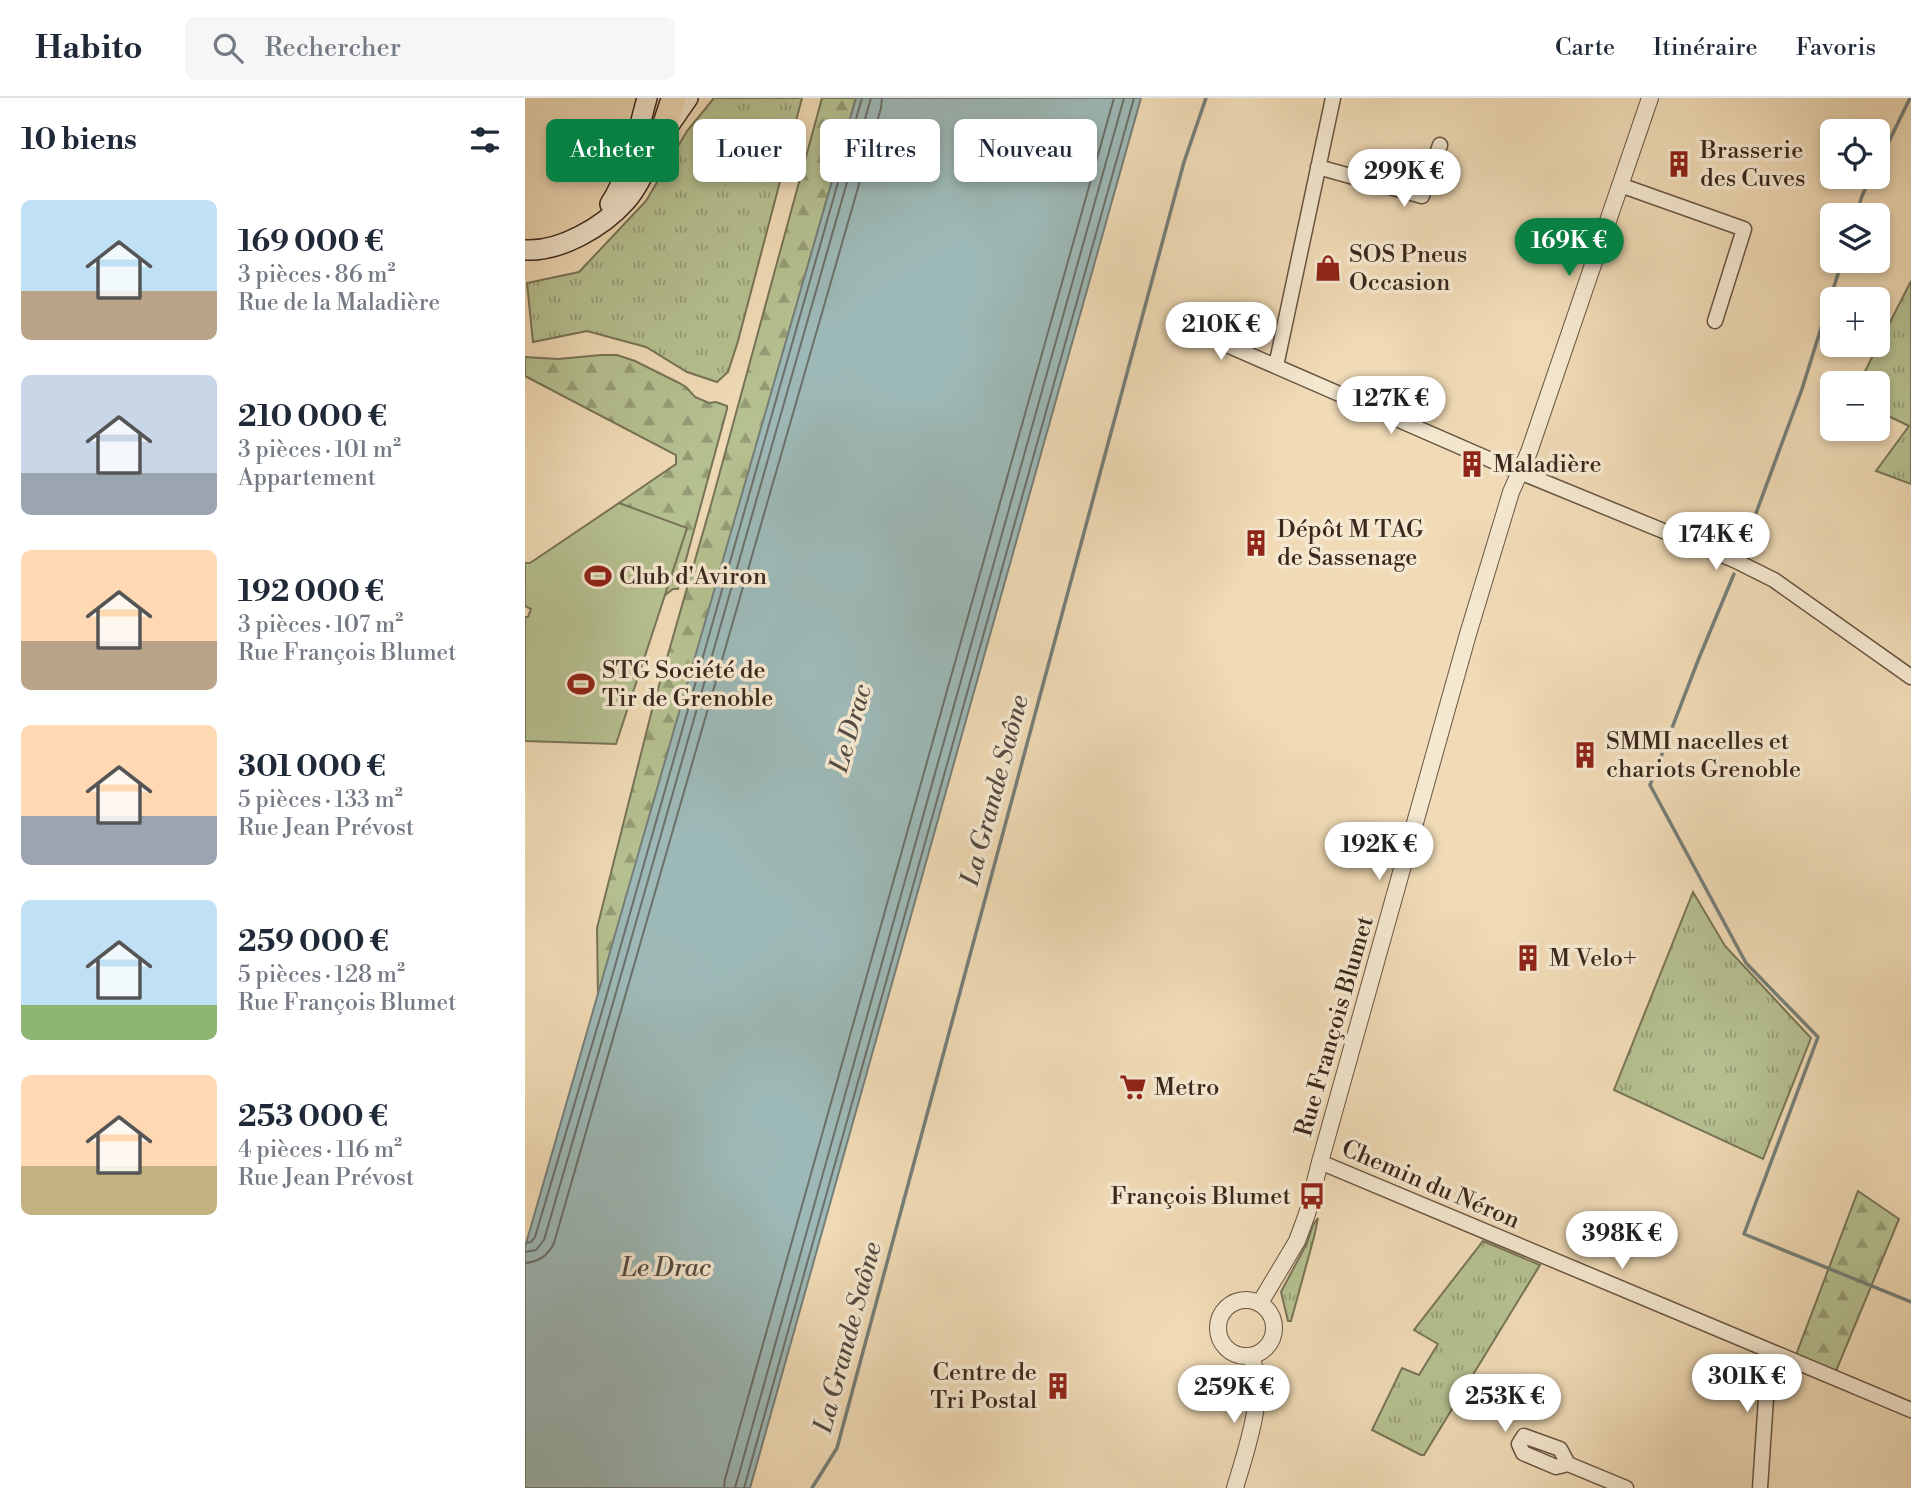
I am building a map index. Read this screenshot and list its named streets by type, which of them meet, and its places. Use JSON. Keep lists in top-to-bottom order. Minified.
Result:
{"streets":{"street":["Rue François Blumet","Chemin du Néron"]},"crossings":[["Rue François Blumet","Chemin du Néron"]],"water":["Le Drac","La Grande Saône"],"places":{"building":["Brasserie des Cuves","Maladière","Dépôt M TAG de Sassenage","SMMI nacelles et chariots Grenoble","M Velo+","Centre de Tri Postal"],"shop":["SOS Pneus Occasion"],"sports":["Club d'Aviron","STG Société de Tir de Grenoble"],"supermarket":["Metro"],"bus stop":["François Blumet"]},"page":{"header":"Habito","search":"Rechercher","nav":["Carte","Itinéraire","Favoris"],"heading":"10 biens","map_buttons":["+","−"],"chip":["Acheter","Louer","Filtres","Nouveau"],"price":["299K €","169K €","210K €","127K €","174K €","192K €","398K €","301K €","259K €","253K €"],"list":[{"name":"169 000 €","note":"3 pièces · 86 m² · Rue de la Maladière"},{"name":"210 000 €","note":"3 pièces · 101 m² · Appartement"},{"name":"192 000 €","note":"3 pièces · 107 m² · Rue François Blumet"},{"name":"301 000 €","note":"5 pièces · 133 m² · Rue Jean Prévost"},{"name":"259 000 €","note":"5 pièces · 128 m² · Rue François Blumet"},{"name":"253 000 €","note":"4 pièces · 116 m² · Rue Jean Prévost"}]}}
